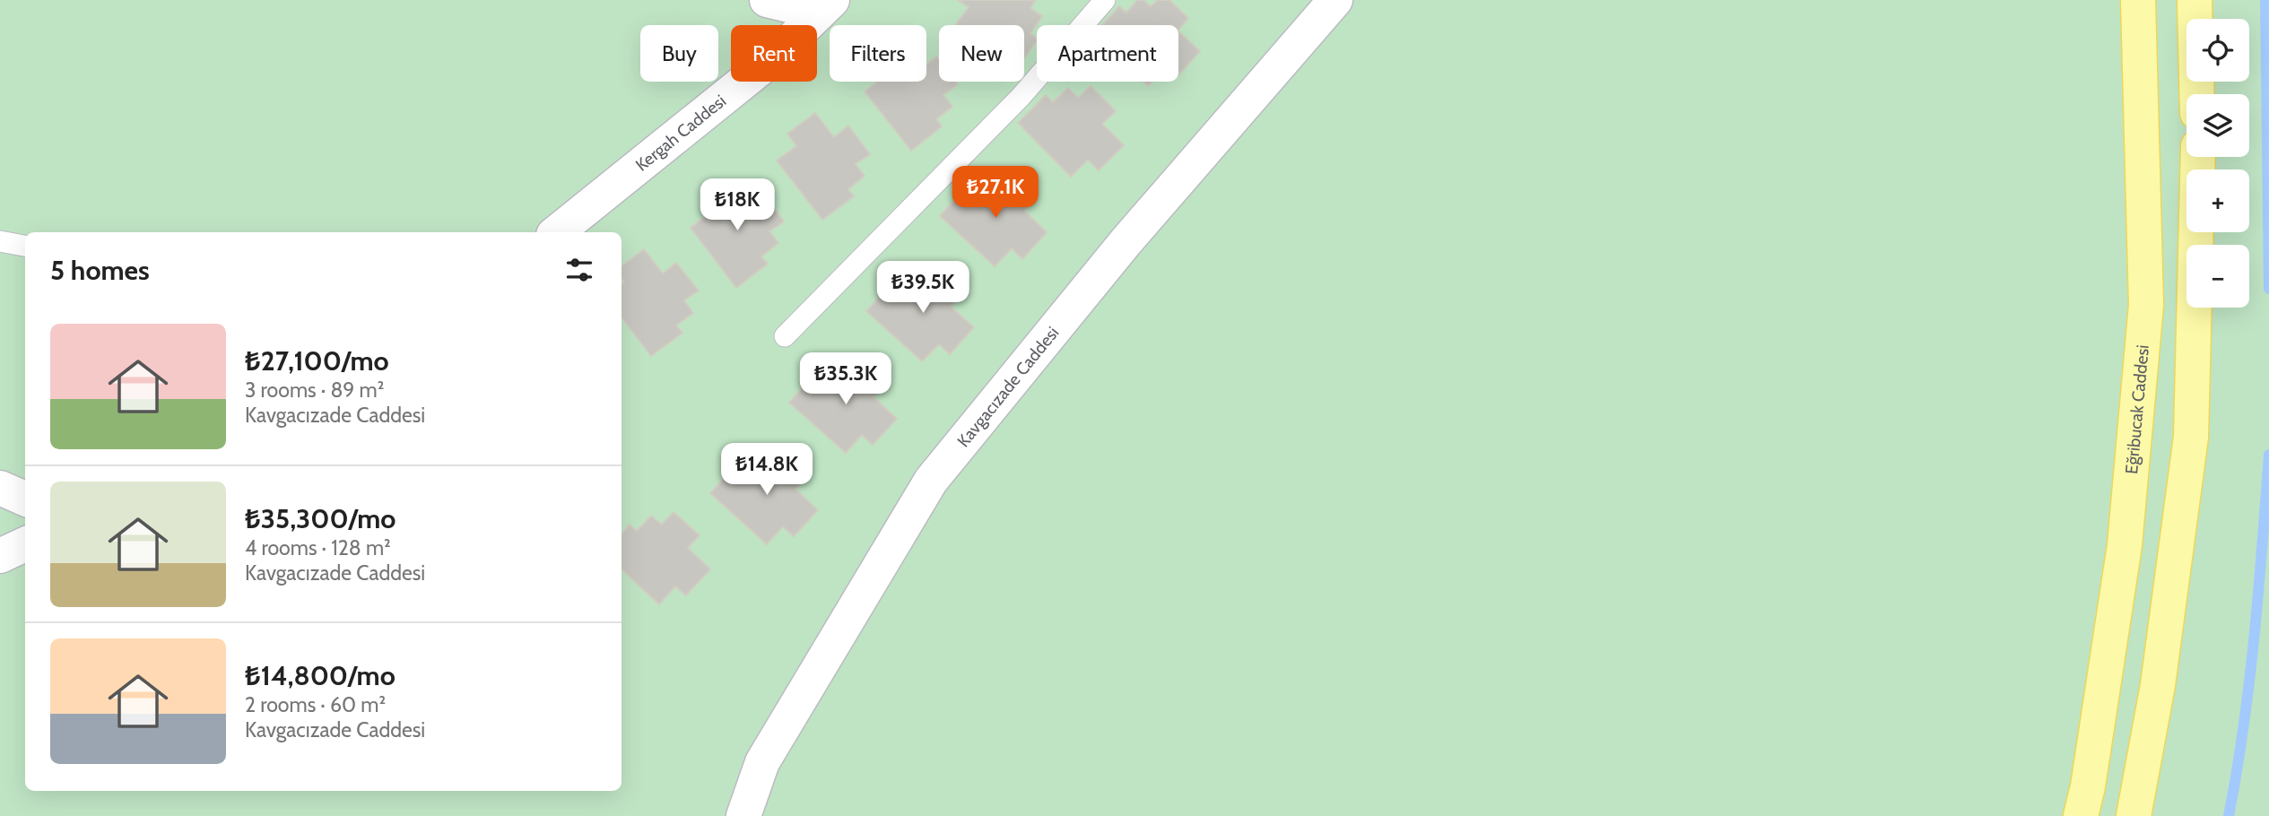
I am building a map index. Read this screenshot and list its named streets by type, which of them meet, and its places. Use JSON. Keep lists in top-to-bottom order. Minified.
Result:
{"streets":{"main road":["Eğribucak Caddesi"],"street":["Kergah Caddesi","Kavgacızade Caddesi"]},"page":{"map_buttons":["+","−"],"chip":["Buy","Rent","Filters","New","Apartment"],"price":["₺27.1K","₺18K","₺39.5K","₺35.3K","₺14.8K"],"heading":"5 homes","list":[{"name":"₺27,100/mo","note":"3 rooms · 89 m² · Kavgacızade Caddesi"},{"name":"₺35,300/mo","note":"4 rooms · 128 m² · Kavgacızade Caddesi"},{"name":"₺14,800/mo","note":"2 rooms · 60 m² · Kavgacızade Caddesi"}]}}
